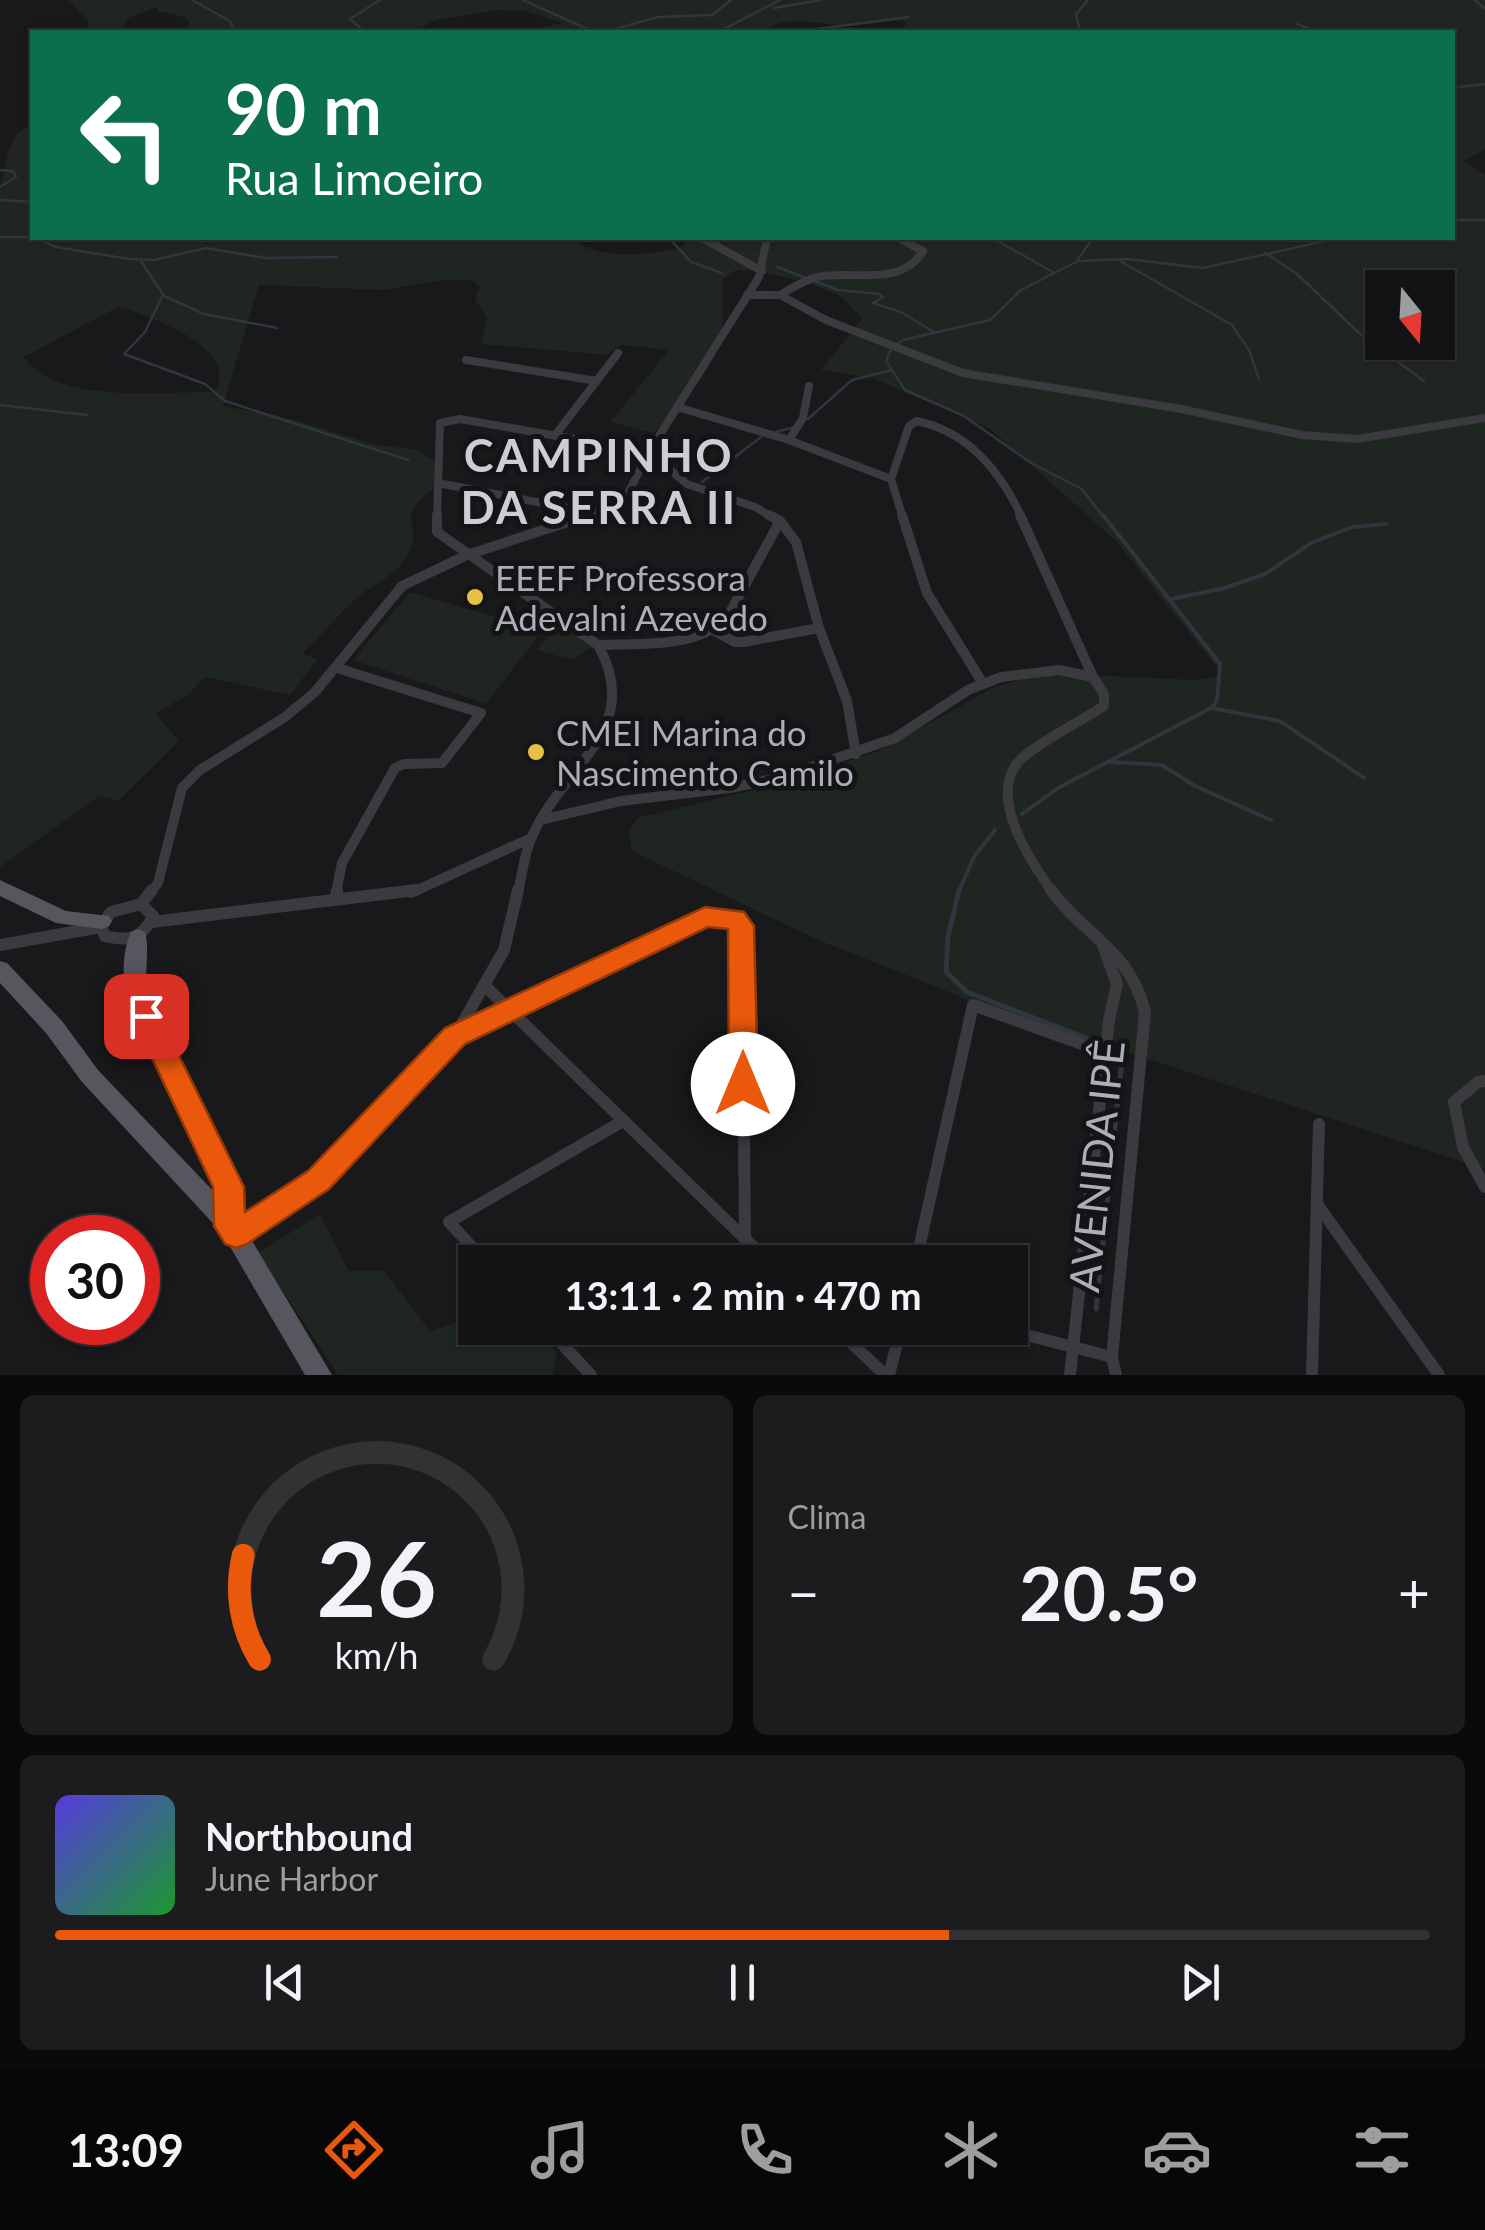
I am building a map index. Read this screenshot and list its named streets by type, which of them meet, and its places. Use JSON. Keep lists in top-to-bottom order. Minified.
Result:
{"streets":{"street":["AVENIDA IPÊ"]},"districts":["CAMPINHO DA SERRA II"],"places":["EEEF Professora Adevalni Azevedo","CMEI Marina do Nascimento Camilo"],"north":"bottom","page":{"turn":["90 m","Rua Limoeiro"],"limit":"30","trip":"13:11 · 2 min · 470 m","tile":"Clima","heat":["−","20.5°","+"],"song":["Northbound","June Harbor"],"tabs":"13:09","gauge":["26","km/h"]}}
